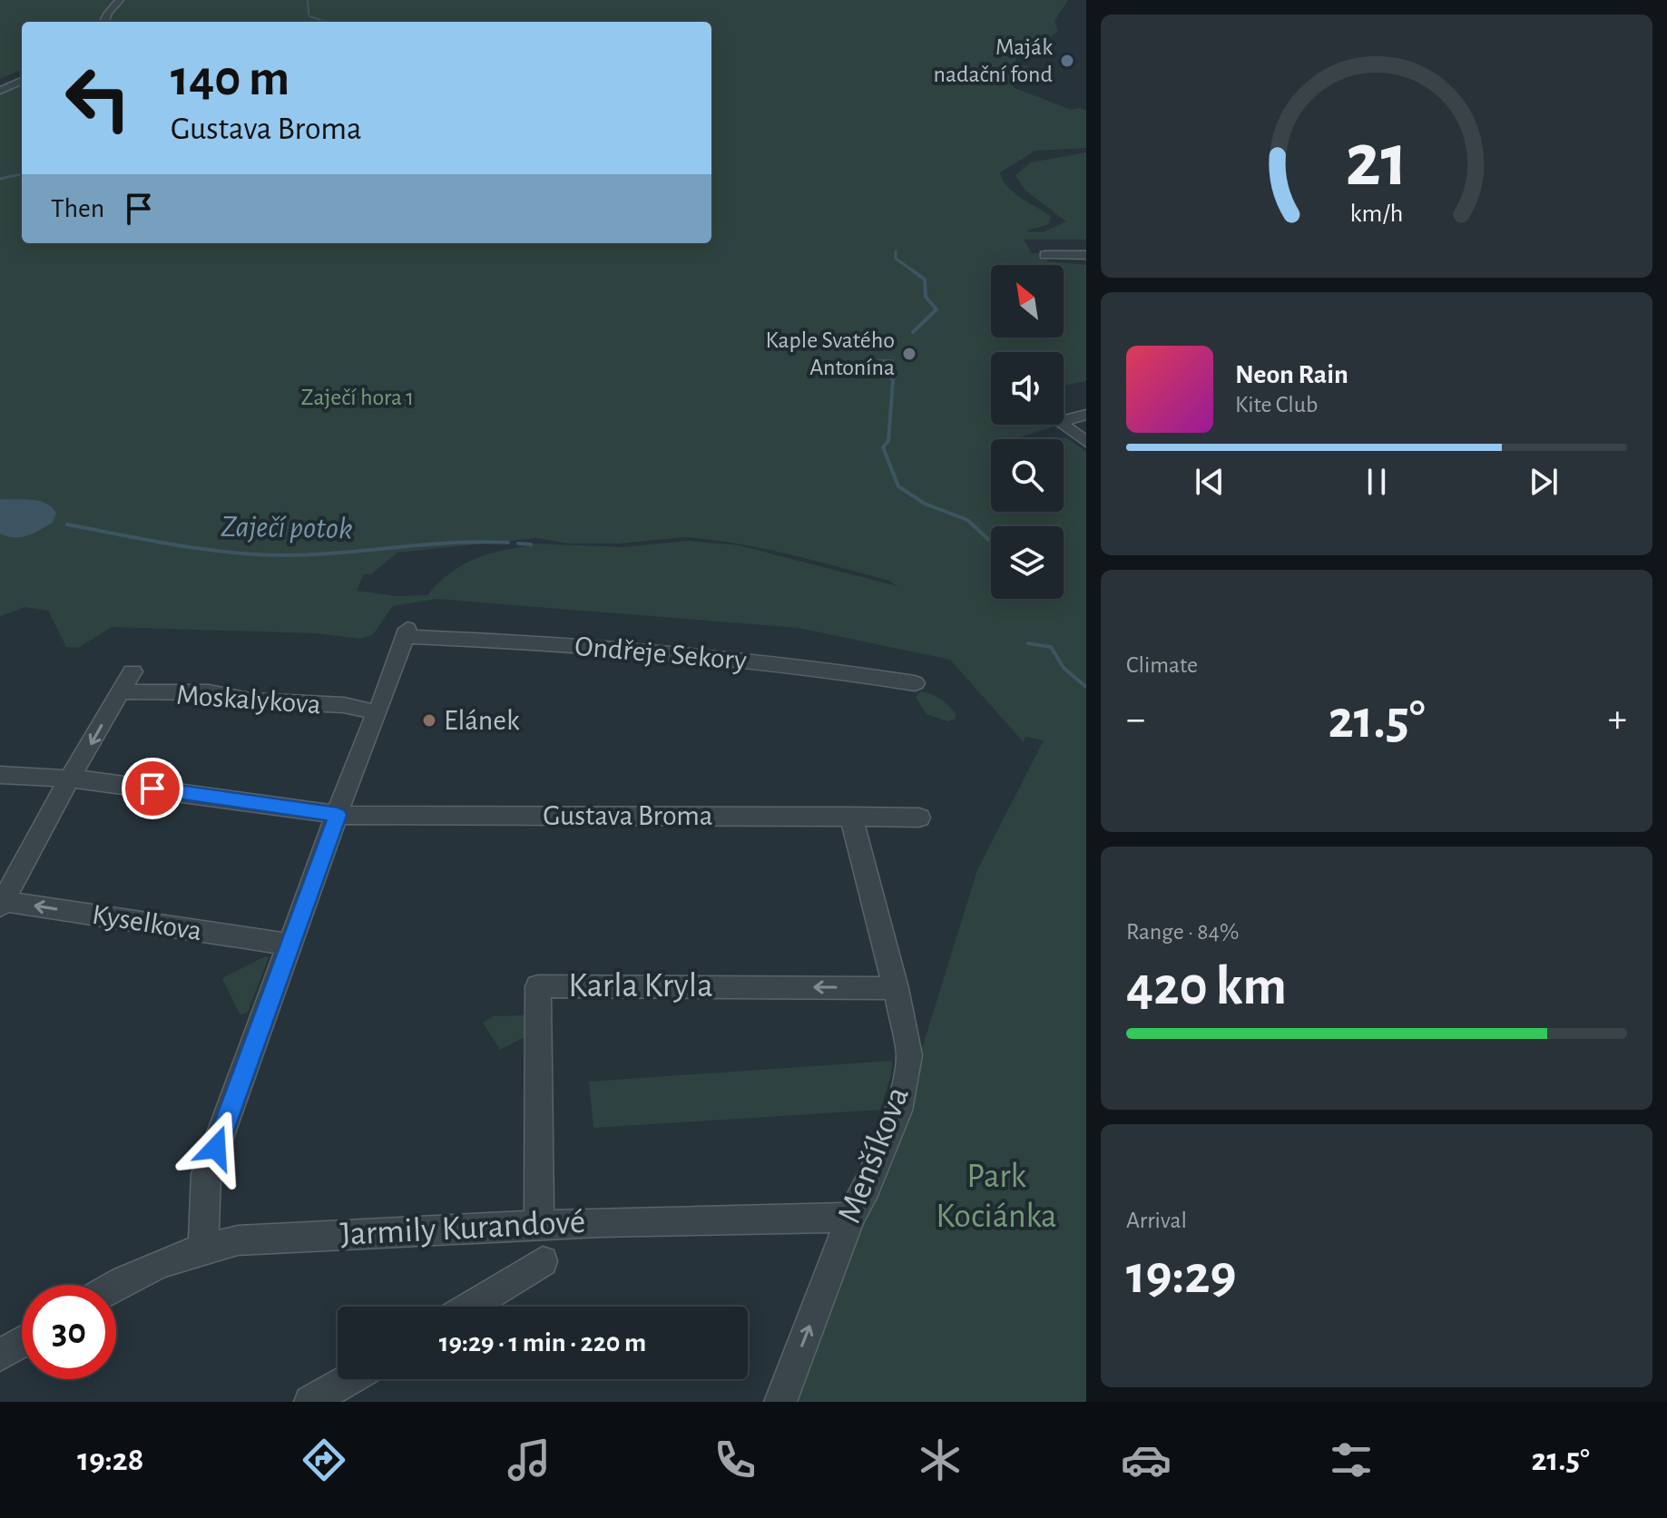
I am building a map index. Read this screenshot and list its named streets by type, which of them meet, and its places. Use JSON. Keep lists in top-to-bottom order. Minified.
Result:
{"streets":{"street":["Ondřeje Sekory","Moskalykova","Gustava Broma","Kyselkova","Karla Kryla","Menšíkova","Jarmily Kurandové"]},"crossings":[["Ondřeje Sekory","Moskalykova"],["Gustava Broma","Menšíkova"],["Karla Kryla","Menšíkova"],["Karla Kryla","Jarmily Kurandové"],["Menšíkova","Jarmily Kurandové"]],"one_way":["Kyselkova"],"water":["Zaječí potok"],"parks":["Zaječí hora 1","Park Kociánka"],"places":["Maják nadační fond","Kaple Svatého Antonína","Elánek"],"north":"top left","page":{"turn":["140 m","Gustava Broma"],"then":"Then","song":["Neon Rain","Kite Club"],"tile":["Climate",["Range · 84%","420 km"],["Arrival","19:29"]],"heat":["−","21.5°","+"],"limit":"30","trip":"19:29 · 1 min · 220 m","tabs":["19:28","21.5°"],"gauge":["21","km/h"]}}
